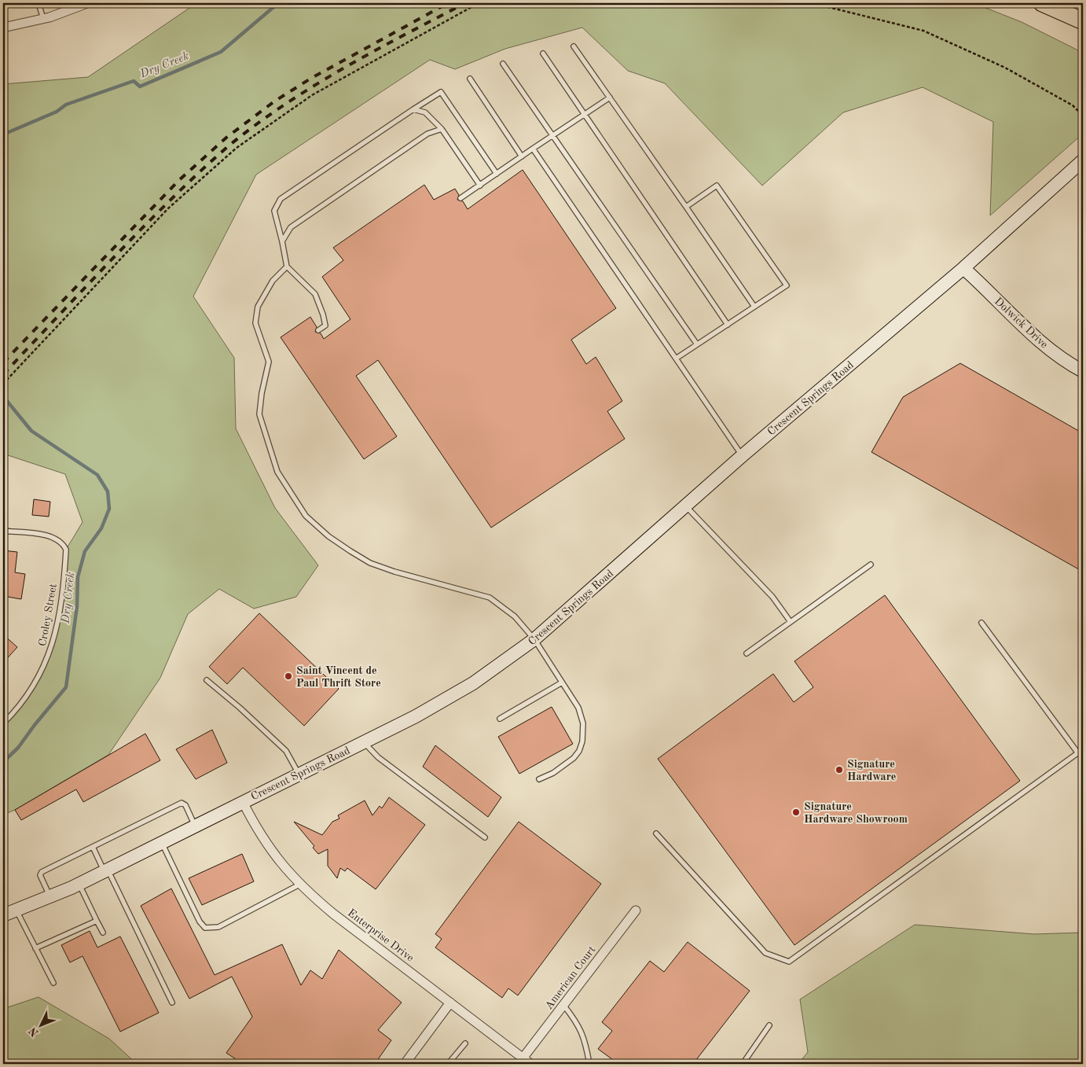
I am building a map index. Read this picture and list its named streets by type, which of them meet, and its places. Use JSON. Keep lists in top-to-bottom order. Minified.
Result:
{"streets":{"main road":["Dolwick Drive","Crescent Springs Road"],"street":["Enterprise Drive","American Court"],"lane":["Croley Street"]},"crossings":[["Dolwick Drive","Crescent Springs Road"],["Crescent Springs Road","Enterprise Drive"],["Enterprise Drive","American Court"]],"water":["Dry Creek"],"places":["Saint Vincent de Paul Thrift Store","Signature Hardware","Signature Hardware Showroom"],"north":"bottom left"}
